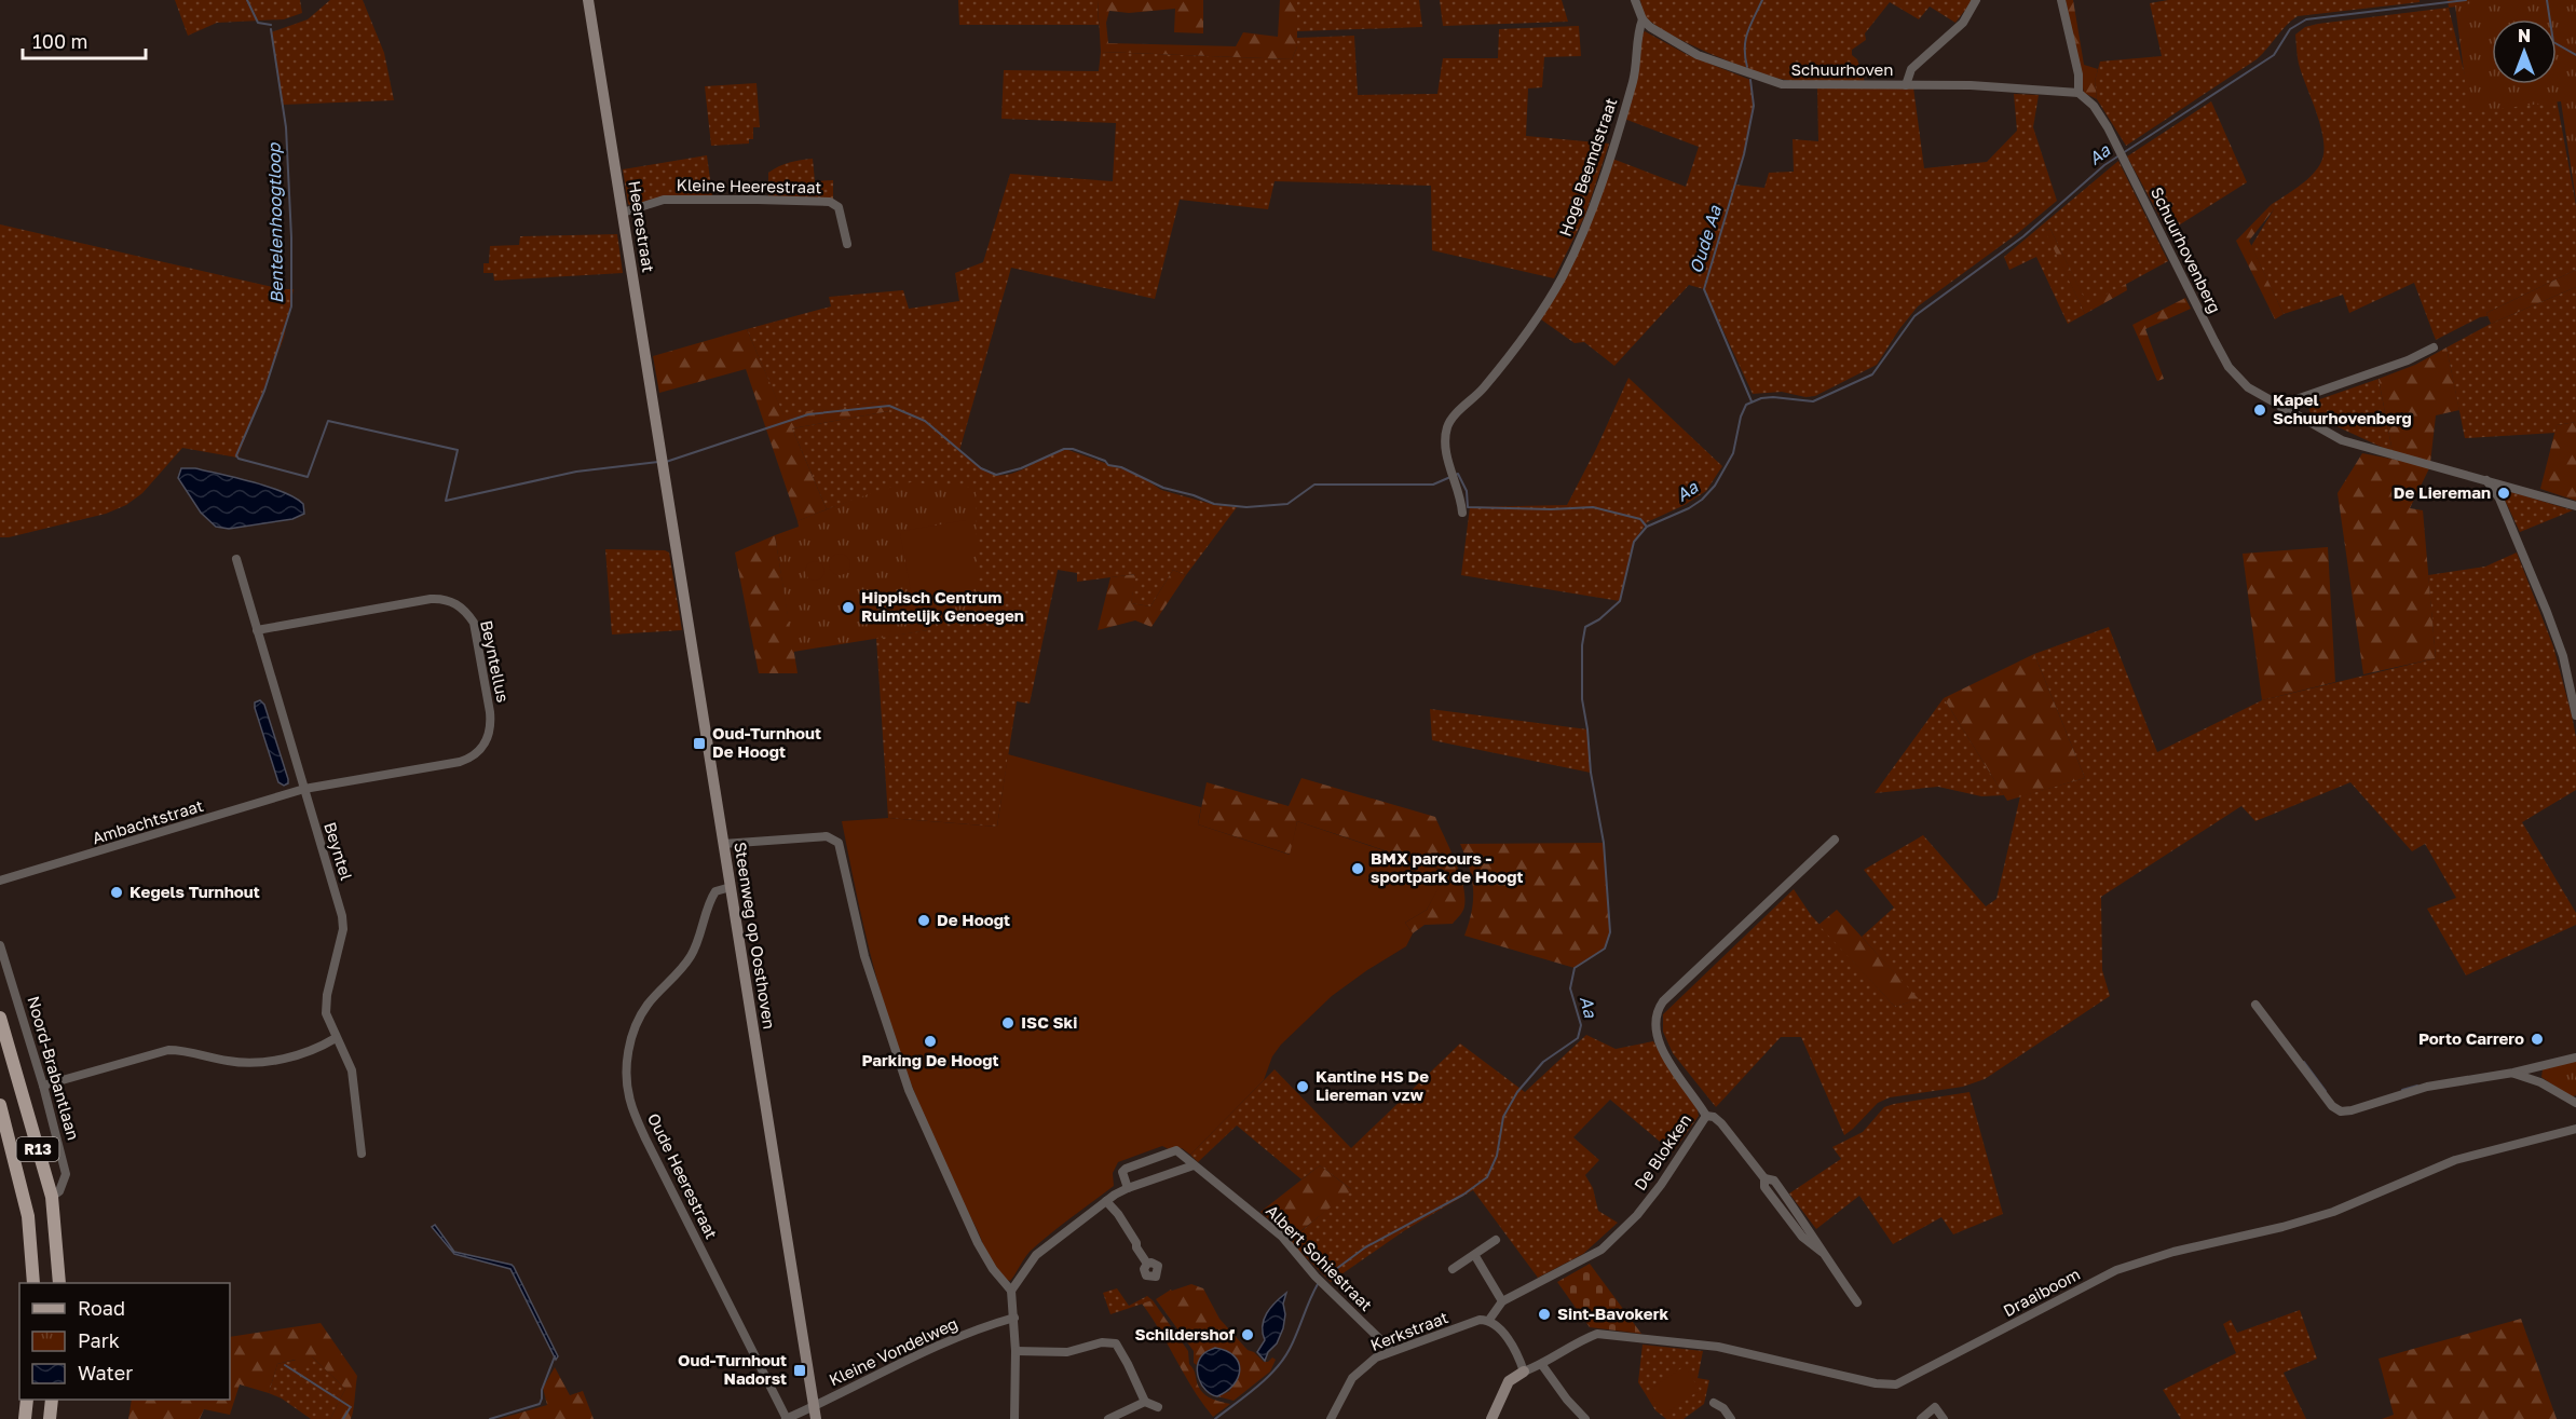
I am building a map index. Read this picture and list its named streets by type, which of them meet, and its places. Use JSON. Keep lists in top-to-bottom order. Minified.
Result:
{"streets":{"main road":["R13"],"street":["Schuurhoven","Hoge Beemdstraat","Kleine Heerestraat","Heerestraat","Schuurhovenberg","Beyntellus","Ambachtstraat","Beyntel","Steenweg op Oosthoven","Noord-Brabantlaan","De Blokken","Oude Heerestraat","Albert Sohiestraat","Draaiboom","Kerkstraat","Kleine Vondelweg"]},"crossings":[["Schuurhoven","Hoge Beemdstraat"],["Schuurhoven","Schuurhovenberg"],["Kleine Heerestraat","Heerestraat"],["Heerestraat","Steenweg op Oosthoven"],["Beyntellus","Ambachtstraat"],["Beyntellus","Beyntel"],["Ambachtstraat","Beyntel"],["Steenweg op Oosthoven","Oude Heerestraat"],["Steenweg op Oosthoven","Kleine Vondelweg"],["Noord-Brabantlaan","R13"],["Oude Heerestraat","Kleine Vondelweg"],["Albert Sohiestraat","Kerkstraat"]],"water":["Aa","Bentelenhoogtloop","Oude Aa"],"places":{"other":["Kapel Schuurhovenberg","De Liereman","Hippisch Centrum Ruimtelijk Genoegen","BMX parcours - sportpark de Hoogt","Kegels Turnhout","De Hoogt","ISC Ski","Porto Carrero","Parking De Hoogt","Kantine HS De Liereman vzw","Sint-Bavokerk","Schildershof"],"transit":["Oud-Turnhout De Hoogt","Oud-Turnhout Nadorst"]},"legend":["Road","Park","Water"],"scale_bar":"100 m","north":"top"}
